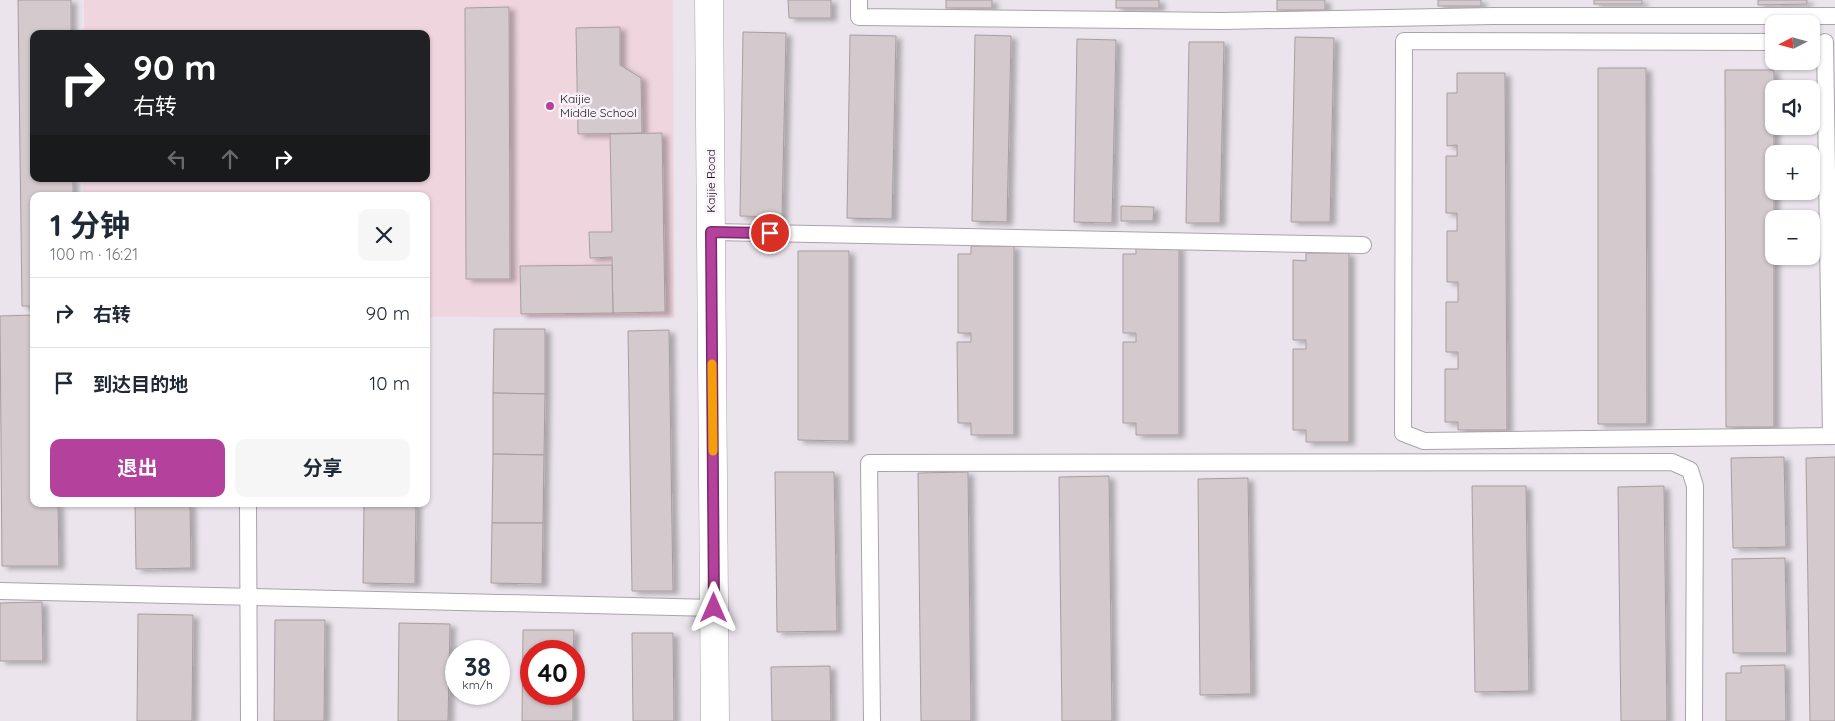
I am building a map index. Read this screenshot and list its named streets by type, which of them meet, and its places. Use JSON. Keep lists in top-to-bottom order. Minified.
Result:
{"streets":{"street":["Kaijie Road"]},"places":["Kaijie Middle School"],"north":"left","page":{"map_buttons":["+","−"],"turn":["90 m","右转"],"heading":["1 分钟","100 m · 16:21"],"list":[{"name":"右转","value":"90 m"},{"name":"到达目的地","value":"10 m"}],"buttons":["退出","分享"],"speed":"38 km/h","limit":"40"}}
